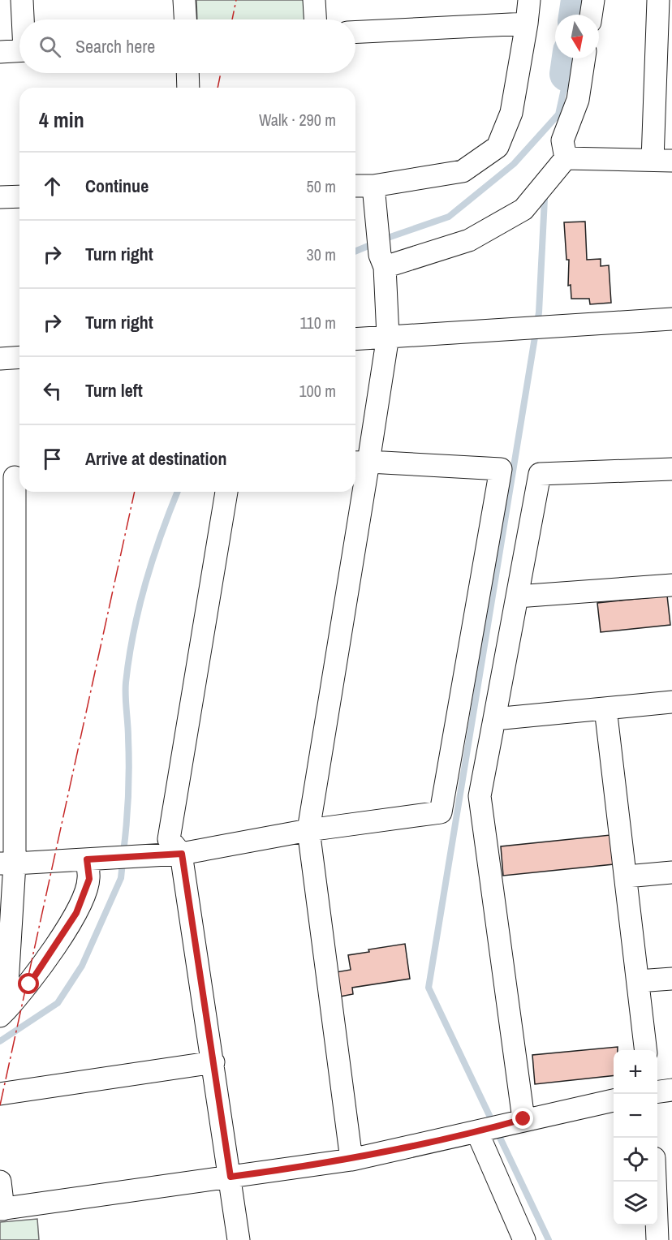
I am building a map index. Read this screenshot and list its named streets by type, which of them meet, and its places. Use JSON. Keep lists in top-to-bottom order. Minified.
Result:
{"north":"bottom","page":{"search":"Search here","heading":["4 min","Walk · 290 m"],"list":[["Continue","50 m"],["Turn right","30 m"],["Turn right","110 m"],["Turn left","100 m"],"Arrive at destination"],"map_buttons":["+","−"]}}
